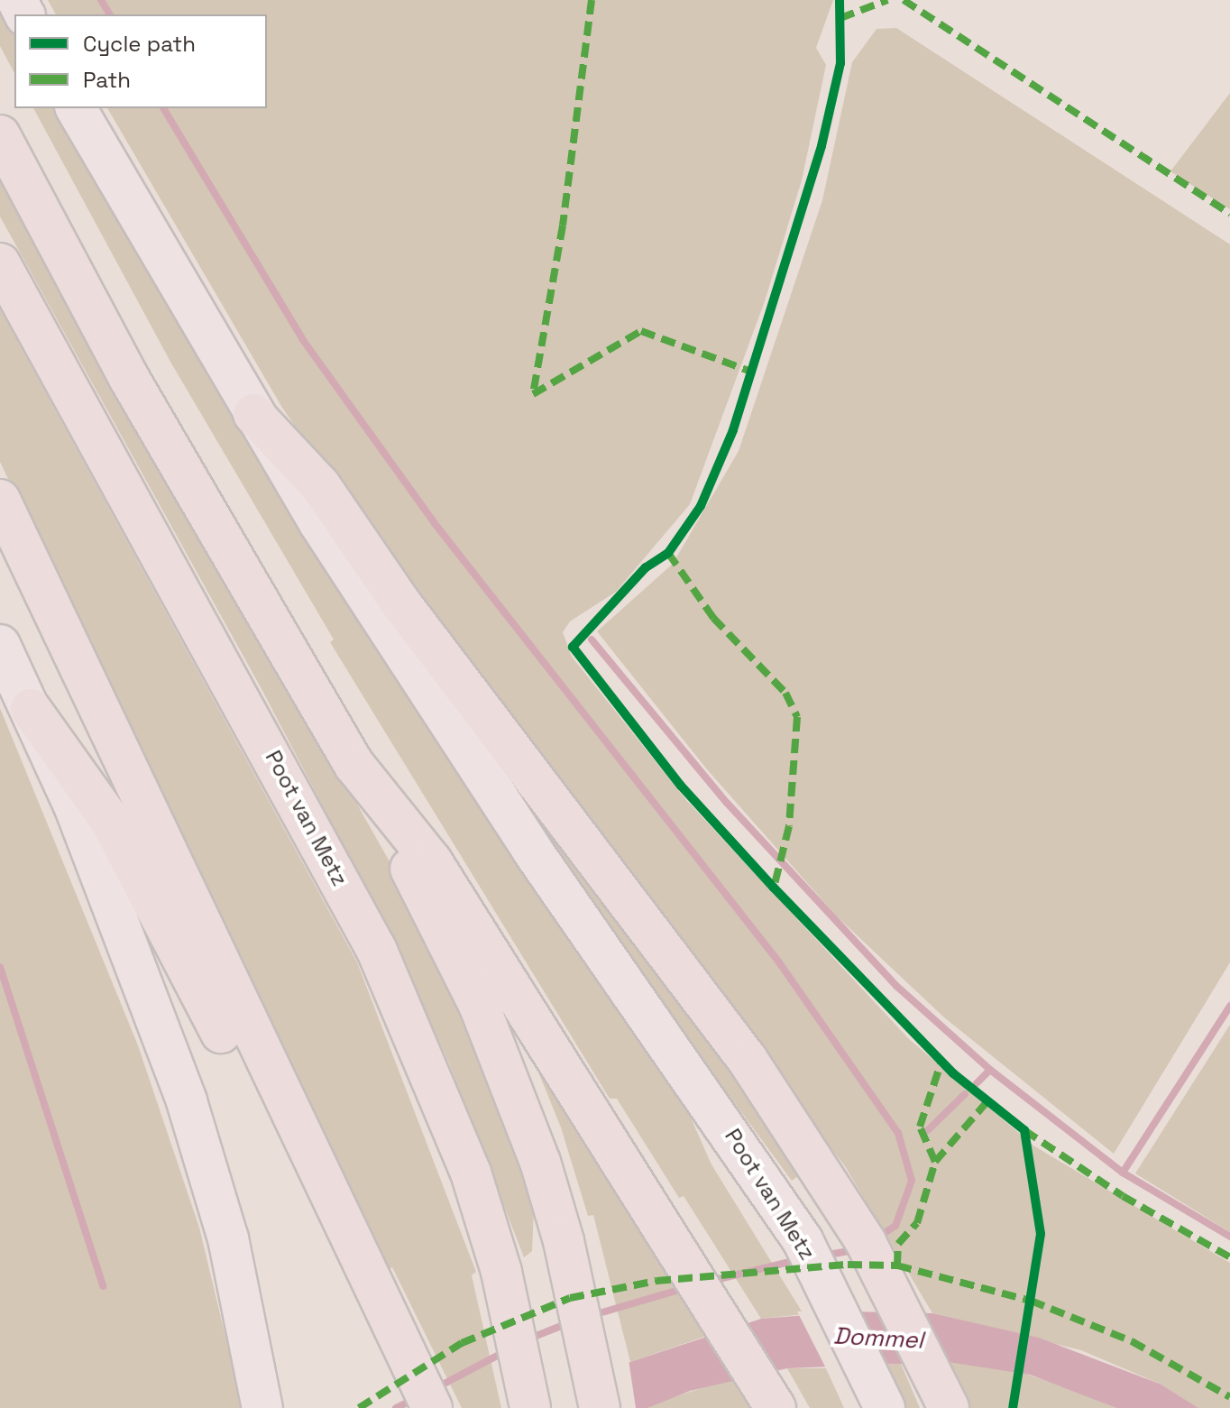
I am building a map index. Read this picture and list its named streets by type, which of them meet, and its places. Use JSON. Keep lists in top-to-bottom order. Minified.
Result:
{"streets":{"highway":["Poot van Metz"]},"water":["Dommel"],"legend":["Cycle path","Path"]}
